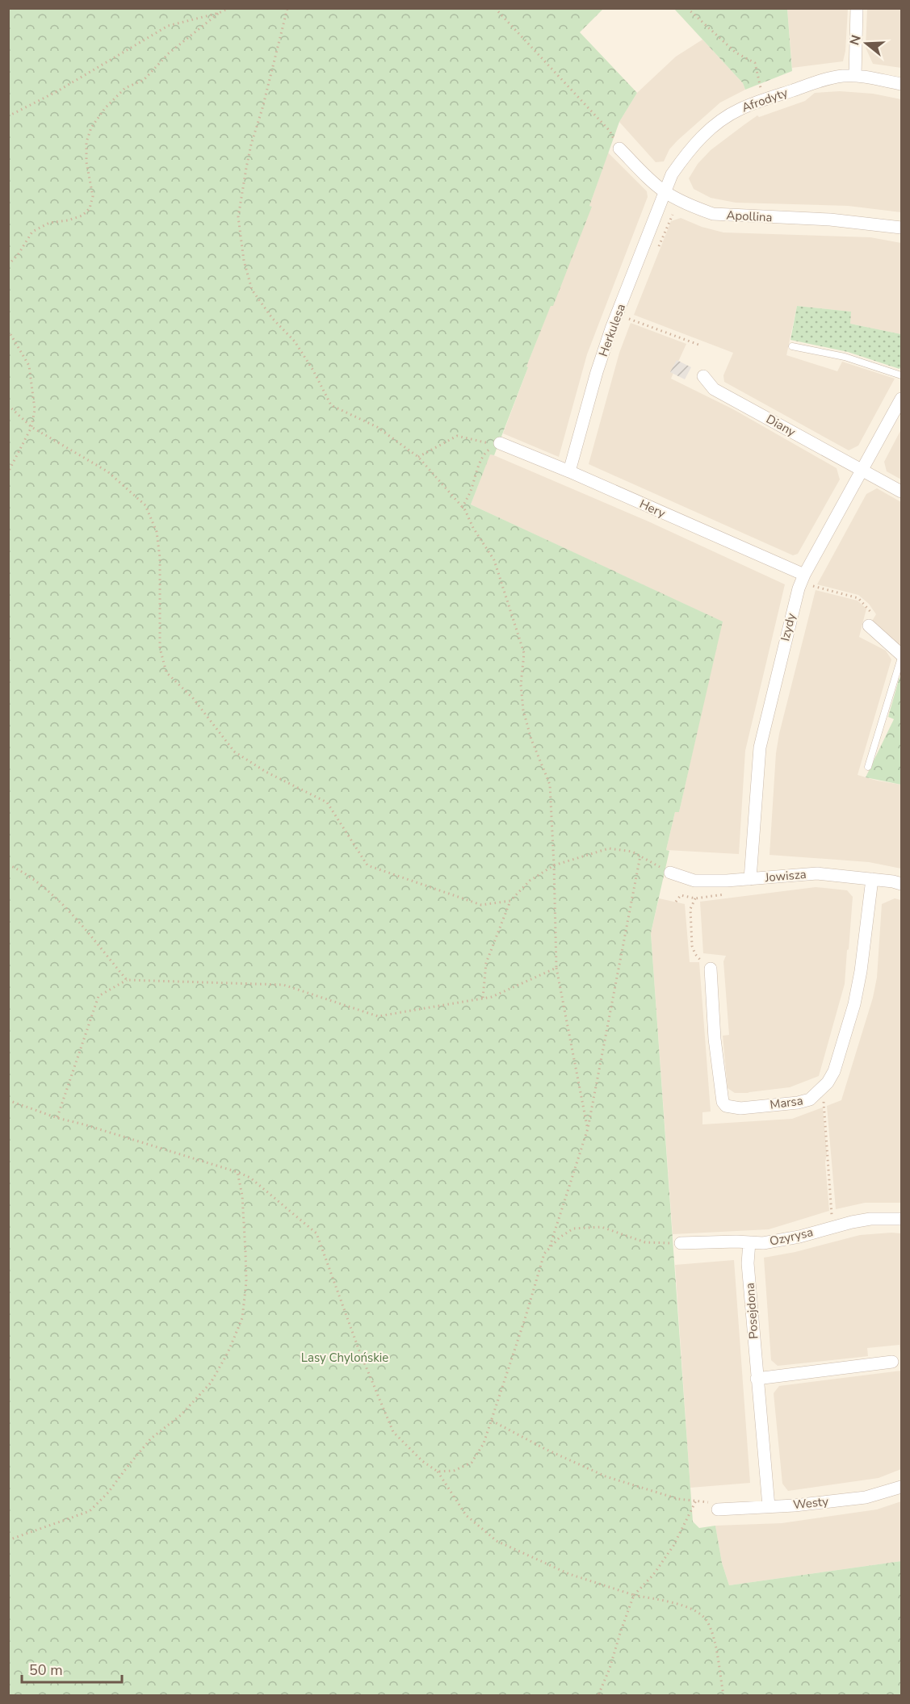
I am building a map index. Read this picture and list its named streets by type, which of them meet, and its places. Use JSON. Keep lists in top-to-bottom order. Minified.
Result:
{"streets":{"street":["Afrodyty","Apollina","Herkulesa","Diany","Hery","Izydy","Jowisza","Marsa","Ozyrysa","Posejdona","Westy"]},"crossings":[["Afrodyty","Apollina"],["Afrodyty","Herkulesa"],["Apollina","Herkulesa"],["Herkulesa","Hery"],["Diany","Izydy"],["Hery","Izydy"],["Izydy","Jowisza"],["Jowisza","Marsa"],["Ozyrysa","Posejdona"],["Posejdona","Westy"]],"parks":["Lasy Chylońskie"],"scale_bar":"50 m","north":"left"}
